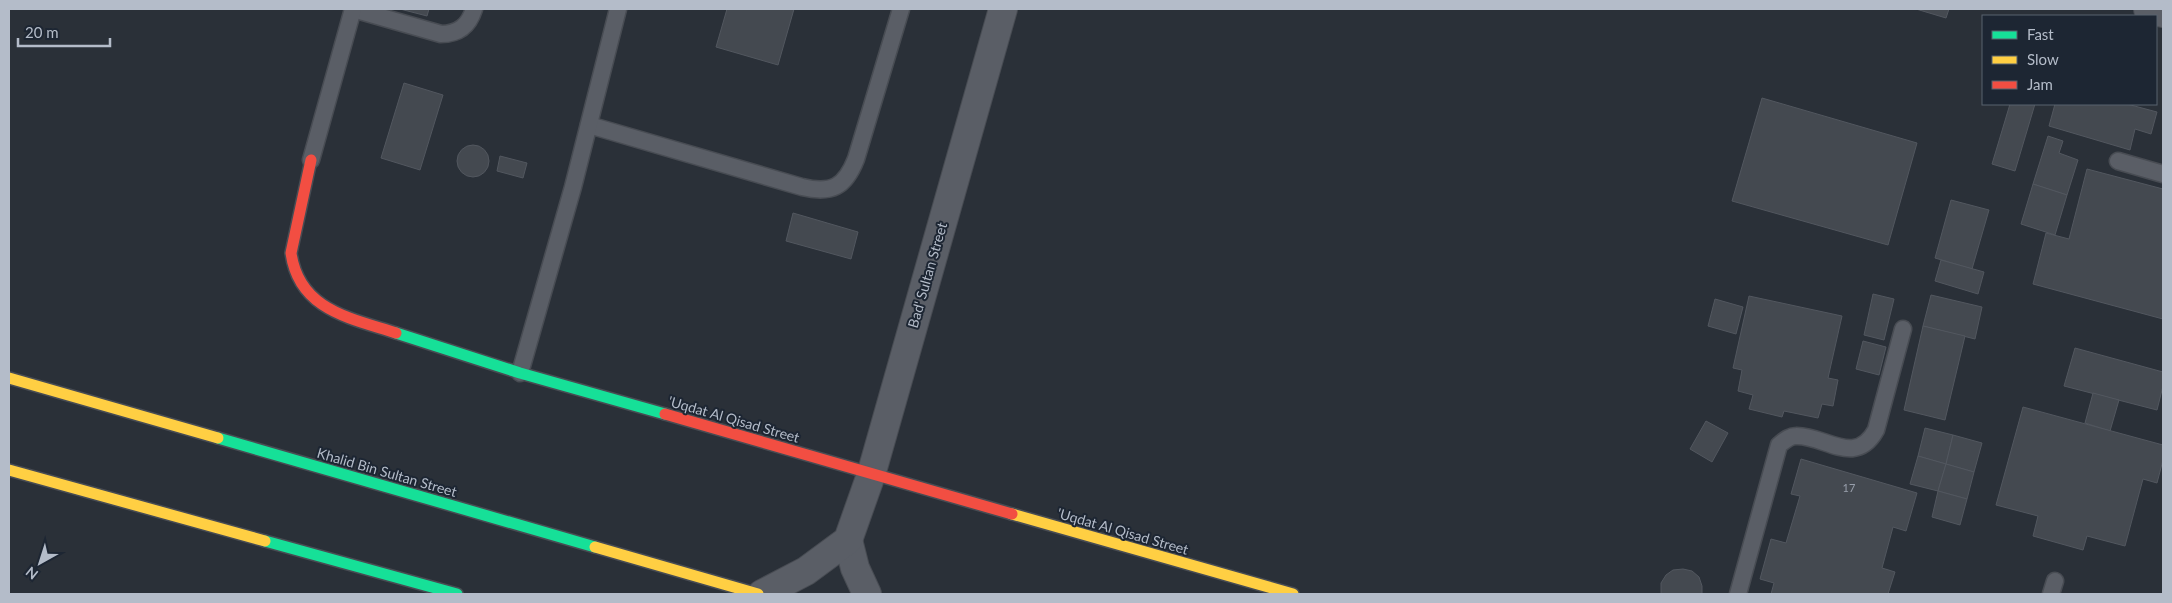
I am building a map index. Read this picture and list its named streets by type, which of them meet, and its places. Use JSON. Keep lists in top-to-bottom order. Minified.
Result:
{"streets":{"main road":["'Uqdat Al Qisad Street","Khalid Bin Sultan Street"],"street":["Bad' Sultan Street"]},"crossings":[["Bad' Sultan Street","'Uqdat Al Qisad Street"]],"house_numbers":["17"],"legend":["Fast","Slow","Jam"],"scale_bar":"20 m","north":"bottom left"}
